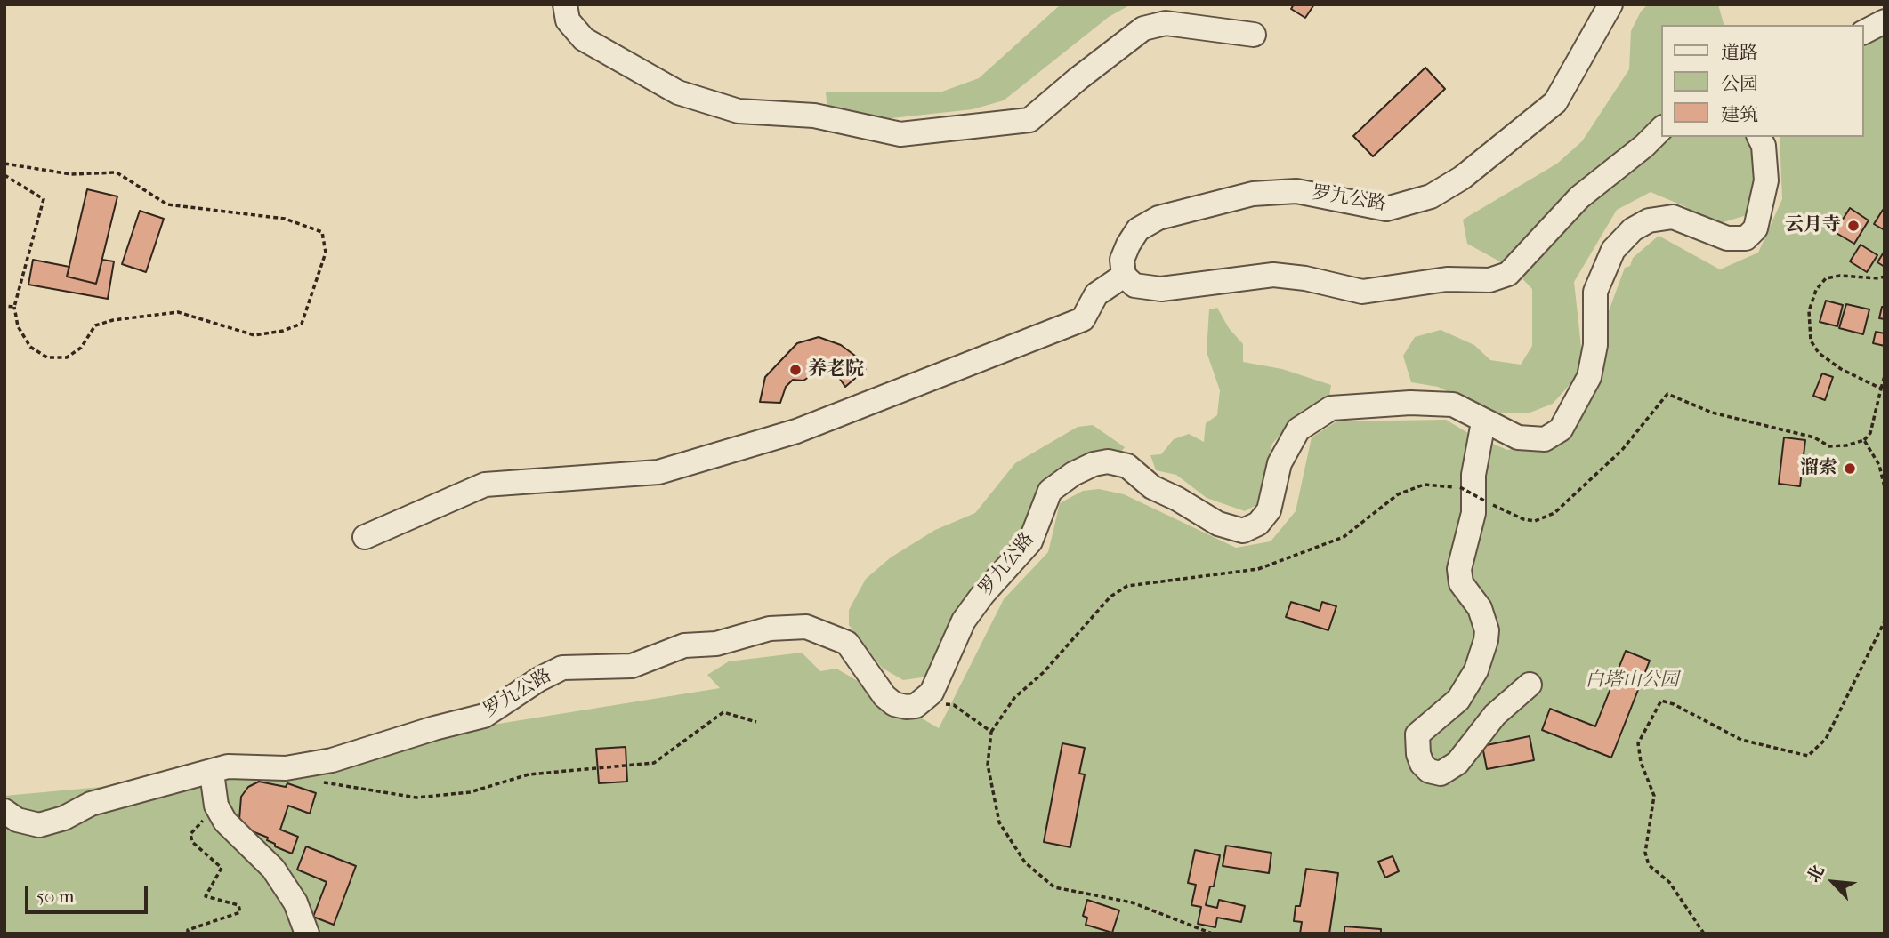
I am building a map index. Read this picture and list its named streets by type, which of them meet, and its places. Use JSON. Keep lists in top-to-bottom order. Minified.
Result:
{"streets":{"street":["罗九公路"]},"parks":["白塔山公园"],"places":["云月寺","养老院","溜索"],"legend":["道路","公园","建筑"],"scale_bar":"50 m","north":"top left"}
